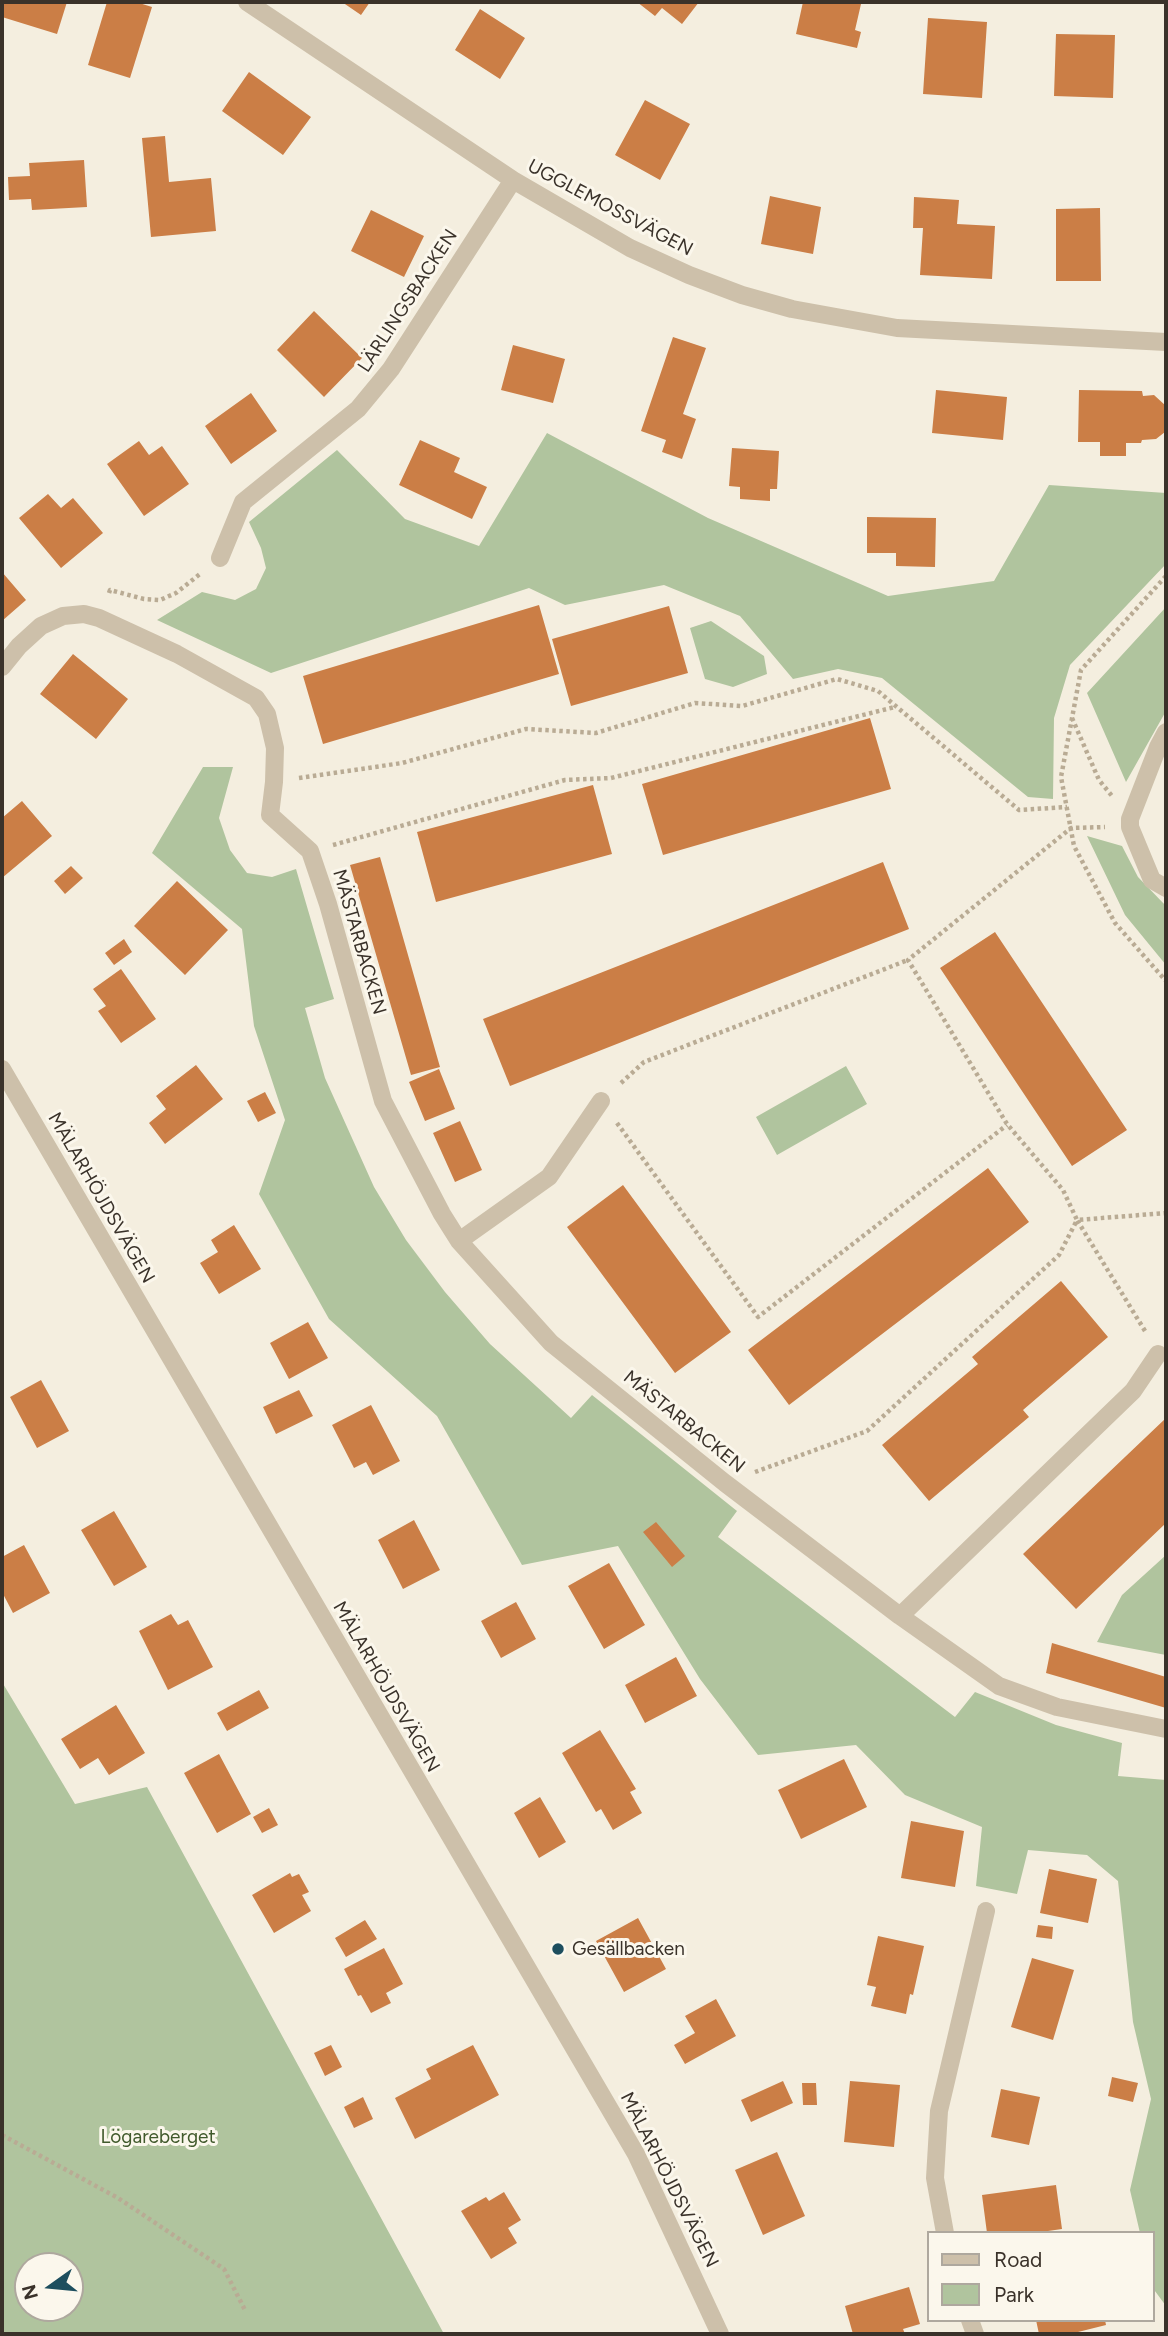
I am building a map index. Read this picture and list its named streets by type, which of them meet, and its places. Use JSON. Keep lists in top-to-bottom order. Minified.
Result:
{"streets":{"street":["UGGLEMOSSVÄGEN","LÄRLINGSBACKEN","MÄSTARBACKEN","MÄLARHÖJDSVÄGEN"]},"crossings":[["UGGLEMOSSVÄGEN","LÄRLINGSBACKEN"]],"parks":["Lögareberget"],"places":["Gesällbacken"],"legend":["Road","Park"],"north":"left"}
